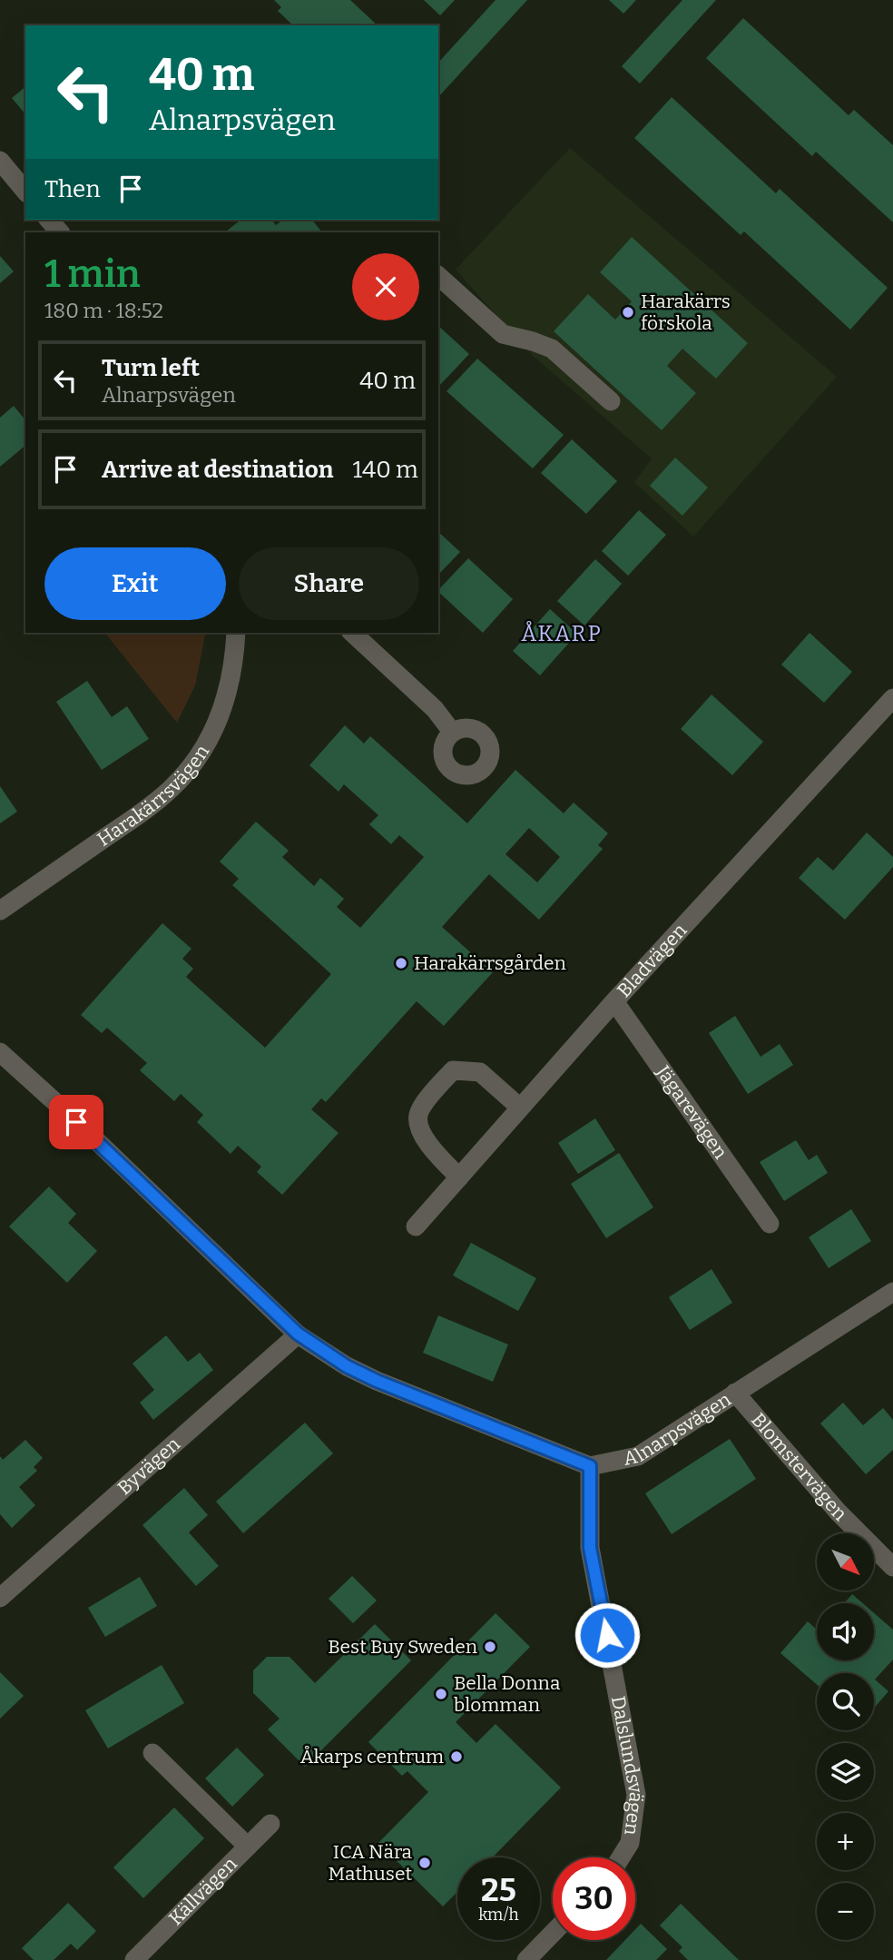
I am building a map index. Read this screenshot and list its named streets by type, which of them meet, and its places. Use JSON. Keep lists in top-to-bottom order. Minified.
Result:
{"streets":{"street":["Harakärrsvägen","Bladvägen","Jägarevägen","Alnarpsvägen","Byvägen","Blomstervägen","Dalslundsvägen","Källvägen"]},"crossings":[["Bladvägen","Jägarevägen"],["Alnarpsvägen","Blomstervägen"],["Alnarpsvägen","Dalslundsvägen"]],"districts":["ÅKARP"],"places":["Harakärrs förskola","Harakärrsgården","Best Buy Sweden","Bella Donna blomman","Åkarps centrum","ICA Nära Mathuset"],"north":"bottom right","page":{"turn":["40 m","Alnarpsvägen"],"then":"Then","heading":["1 min","180 m · 18:52"],"list":[{"name":"Turn left","note":"Alnarpsvägen","value":"40 m"},{"name":"Arrive at destination","value":"140 m"}],"buttons":["Exit","Share"],"map_buttons":["+","−"],"speed":"25 km/h","limit":"30"}}
